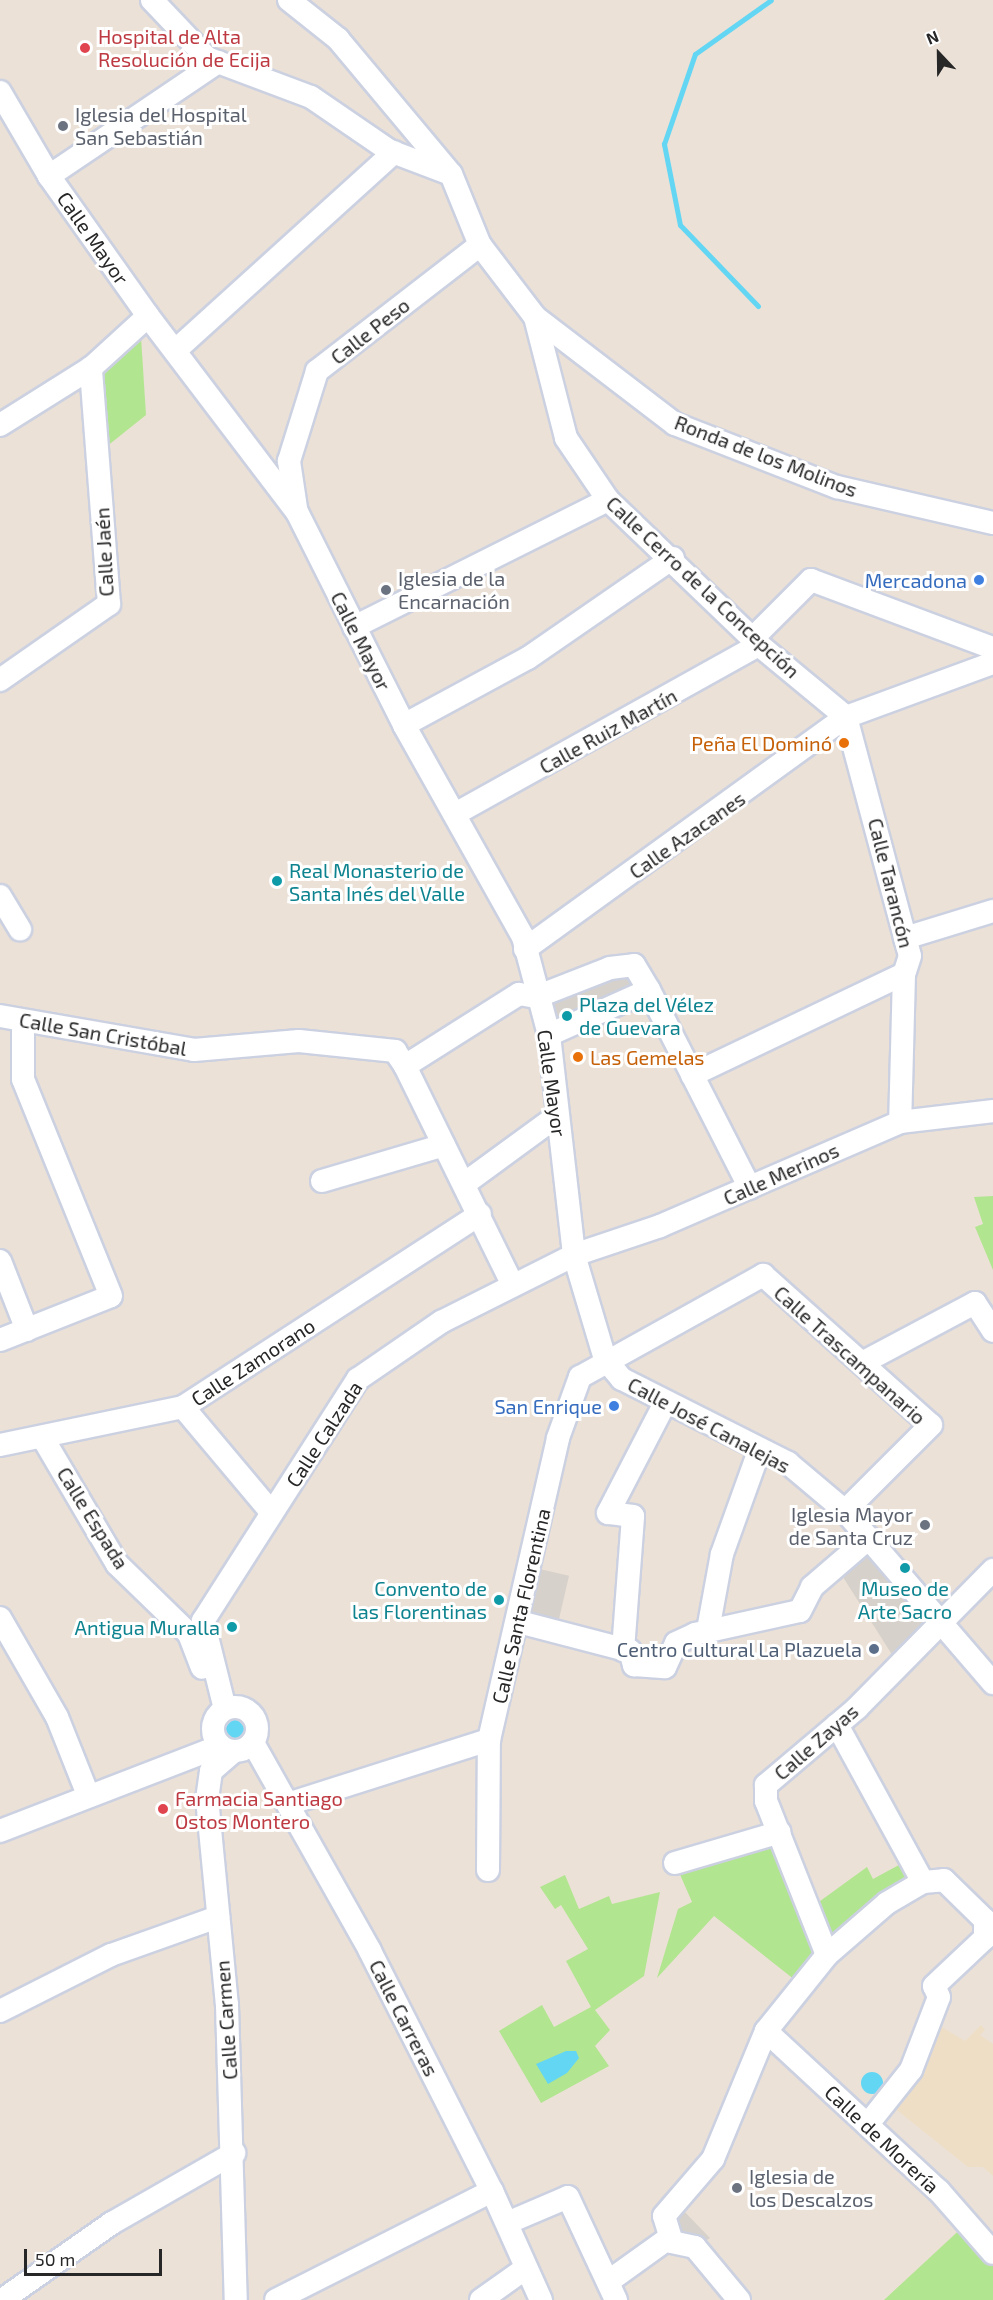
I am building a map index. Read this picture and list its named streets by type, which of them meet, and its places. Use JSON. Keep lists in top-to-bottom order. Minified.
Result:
{"streets":{"street":["Calle Mayor","Calle Peso","Ronda de los Molinos","Calle Jaén","Calle Cerro de la Concepción","Calle Ruiz Martín","Calle Azacanes","Calle Tarancón","Calle San Cristóbal","Calle Merinos","Calle Trascampanario","Calle Zamorano","Calle José Canalejas","Calle Calzada","Calle Espada","Calle Santa Florentina","Calle Zayas","Calle Carreras","Calle Carmen","Calle de Morería"]},"crossings":[["Calle Mayor","Calle Peso"],["Calle Mayor","Calle Ruiz Martín"],["Calle Mayor","Calle Azacanes"],["Calle Mayor","Calle Merinos"],["Calle Mayor","Calle José Canalejas"],["Calle Mayor","Calle Calzada"],["Calle Peso","Calle Cerro de la Concepción"],["Ronda de los Molinos","Calle Cerro de la Concepción"],["Calle Cerro de la Concepción","Calle Ruiz Martín"],["Calle Cerro de la Concepción","Calle Azacanes"],["Calle Cerro de la Concepción","Calle Tarancón"],["Calle Azacanes","Calle Tarancón"],["Calle Tarancón","Calle Merinos"],["Calle Merinos","Calle José Canalejas"],["Calle Merinos","Calle Calzada"],["Calle Trascampanario","Calle José Canalejas"],["Calle Trascampanario","Calle Santa Florentina"],["Calle Zamorano","Calle Espada"],["Calle José Canalejas","Calle Calzada"],["Calle José Canalejas","Calle Santa Florentina"],["Calle José Canalejas","Calle Zayas"],["Calle Calzada","Calle Espada"],["Calle Calzada","Calle Carreras"],["Calle Calzada","Calle Carmen"],["Calle Espada","Calle Carreras"],["Calle Espada","Calle Carmen"],["Calle Carreras","Calle Carmen"]],"places":["Hospital de Alta Resolución de Ecija","Iglesia del Hospital San Sebastián","Mercadona","Iglesia de la Encarnación","Peña El Dominó","Real Monasterio de Santa Inés del Valle","Plaza del Vélez de Guevara","Las Gemelas","San Enrique","Iglesia Mayor de Santa Cruz","Museo de Arte Sacro","Convento de las Florentinas","Antigua Muralla","Centro Cultural La Plazuela","Farmacia Santiago Ostos Montero","Iglesia de los Descalzos"],"scale_bar":"50 m","north":"top"}
